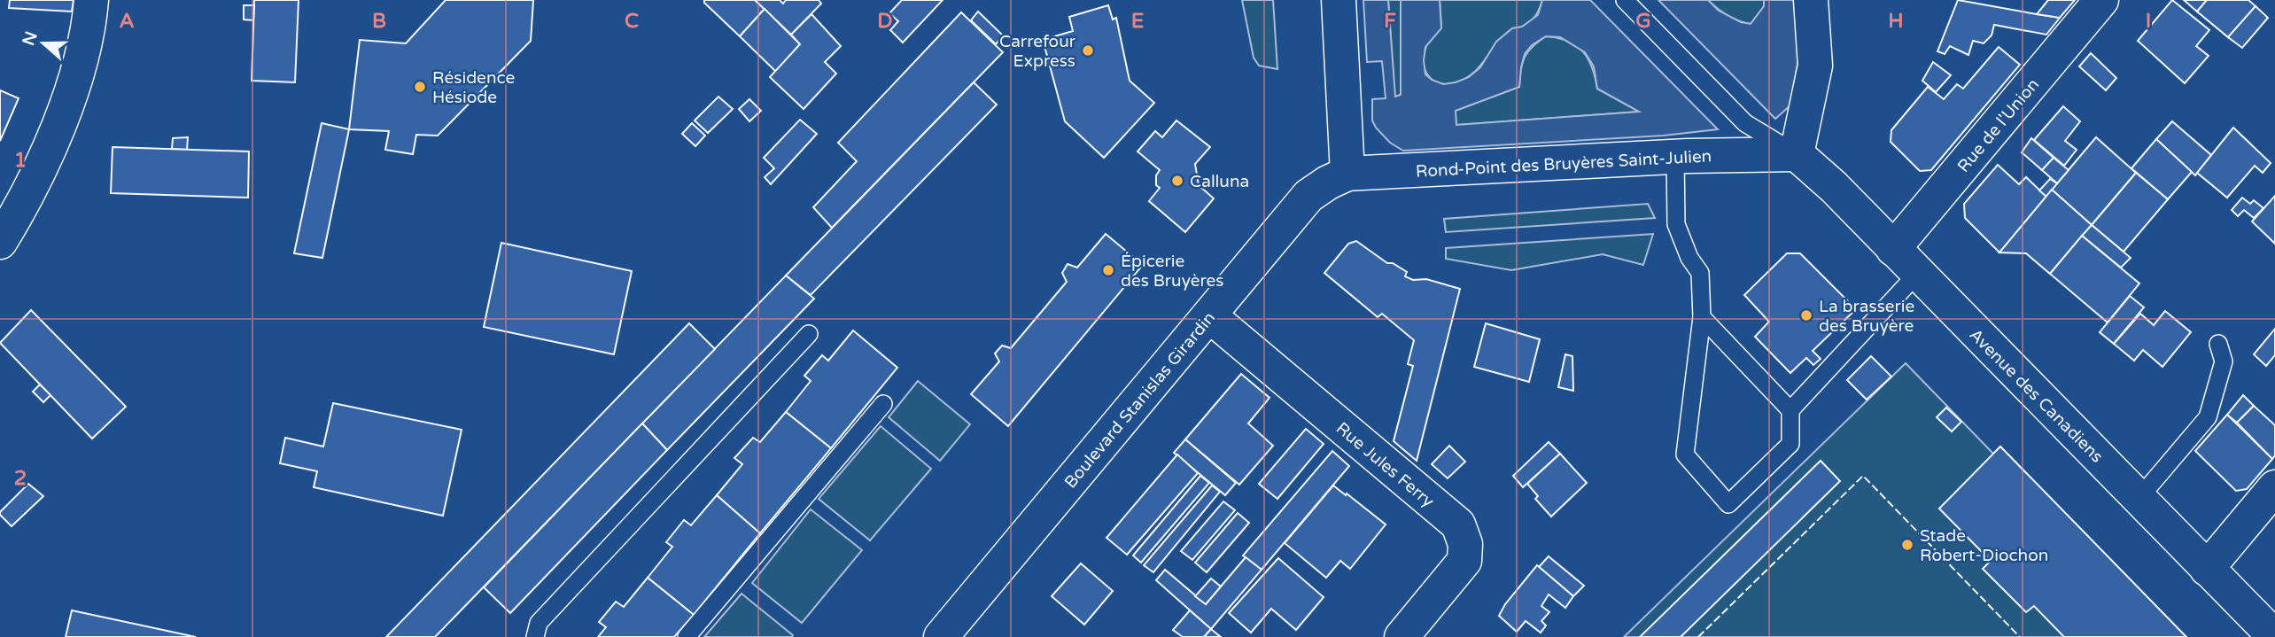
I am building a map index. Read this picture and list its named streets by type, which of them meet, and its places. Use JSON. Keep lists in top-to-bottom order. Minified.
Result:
{"streets":{"main road":["Rue de l'Union","Rond-Point des Bruyères Saint-Julien","Avenue des Canadiens","Boulevard Stanislas Girardin","Rue Jules Ferry"]},"crossings":[["Rue de l'Union","Avenue des Canadiens"],["Rond-Point des Bruyères Saint-Julien","Avenue des Canadiens"],["Rond-Point des Bruyères Saint-Julien","Boulevard Stanislas Girardin"],["Boulevard Stanislas Girardin","Rue Jules Ferry"]],"places":["Carrefour Express","Résidence Hésiode","Calluna","Épicerie des Bruyères","La brasserie des Bruyère","Stade Robert-Diochon"],"north":"left","grid":{"columns":["A","B","C","D","E","F","G","H","I"],"rows":["1","2"]}}
